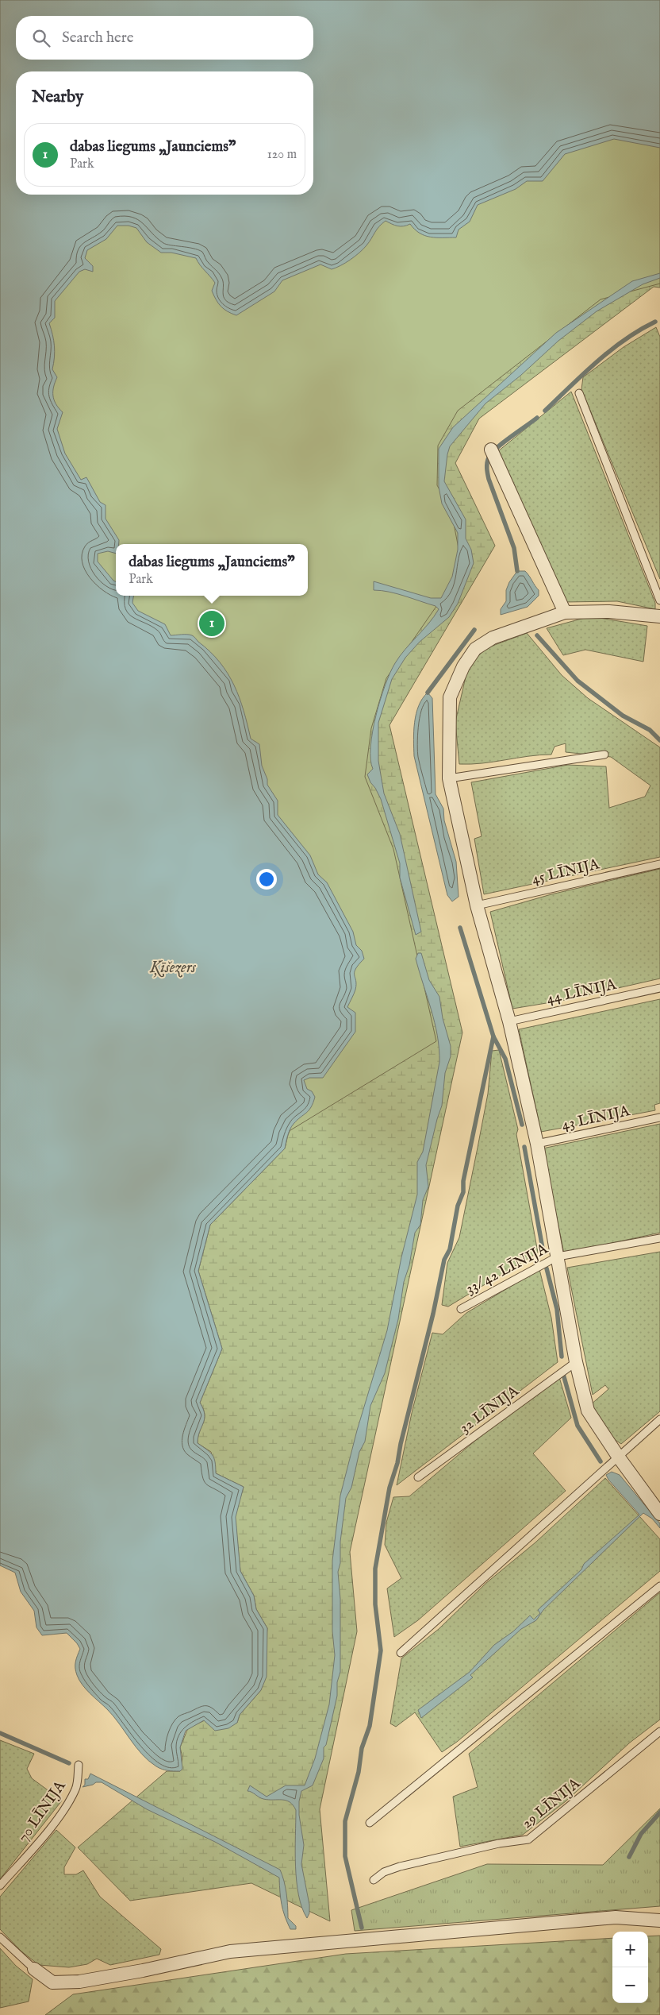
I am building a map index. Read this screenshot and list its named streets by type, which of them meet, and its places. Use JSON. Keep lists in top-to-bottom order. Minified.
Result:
{"streets":{"lane":["45 LĪNIJA","44 LĪNIJA","43 LĪNIJA","33/ 42 LĪNIJA","32 LĪNIJA","29 LĪNIJA","70 LĪNIJA"]},"water":["Ķīšezers"],"page":{"search":"Search here","heading":"Nearby","list":[{"mark":"1","name":"dabas liegums „Jaunciems”","note":"Park","value":"120 m"}],"popup":["dabas liegums „Jaunciems”","Park"],"pins":"1","map_buttons":["+","−"]}}
